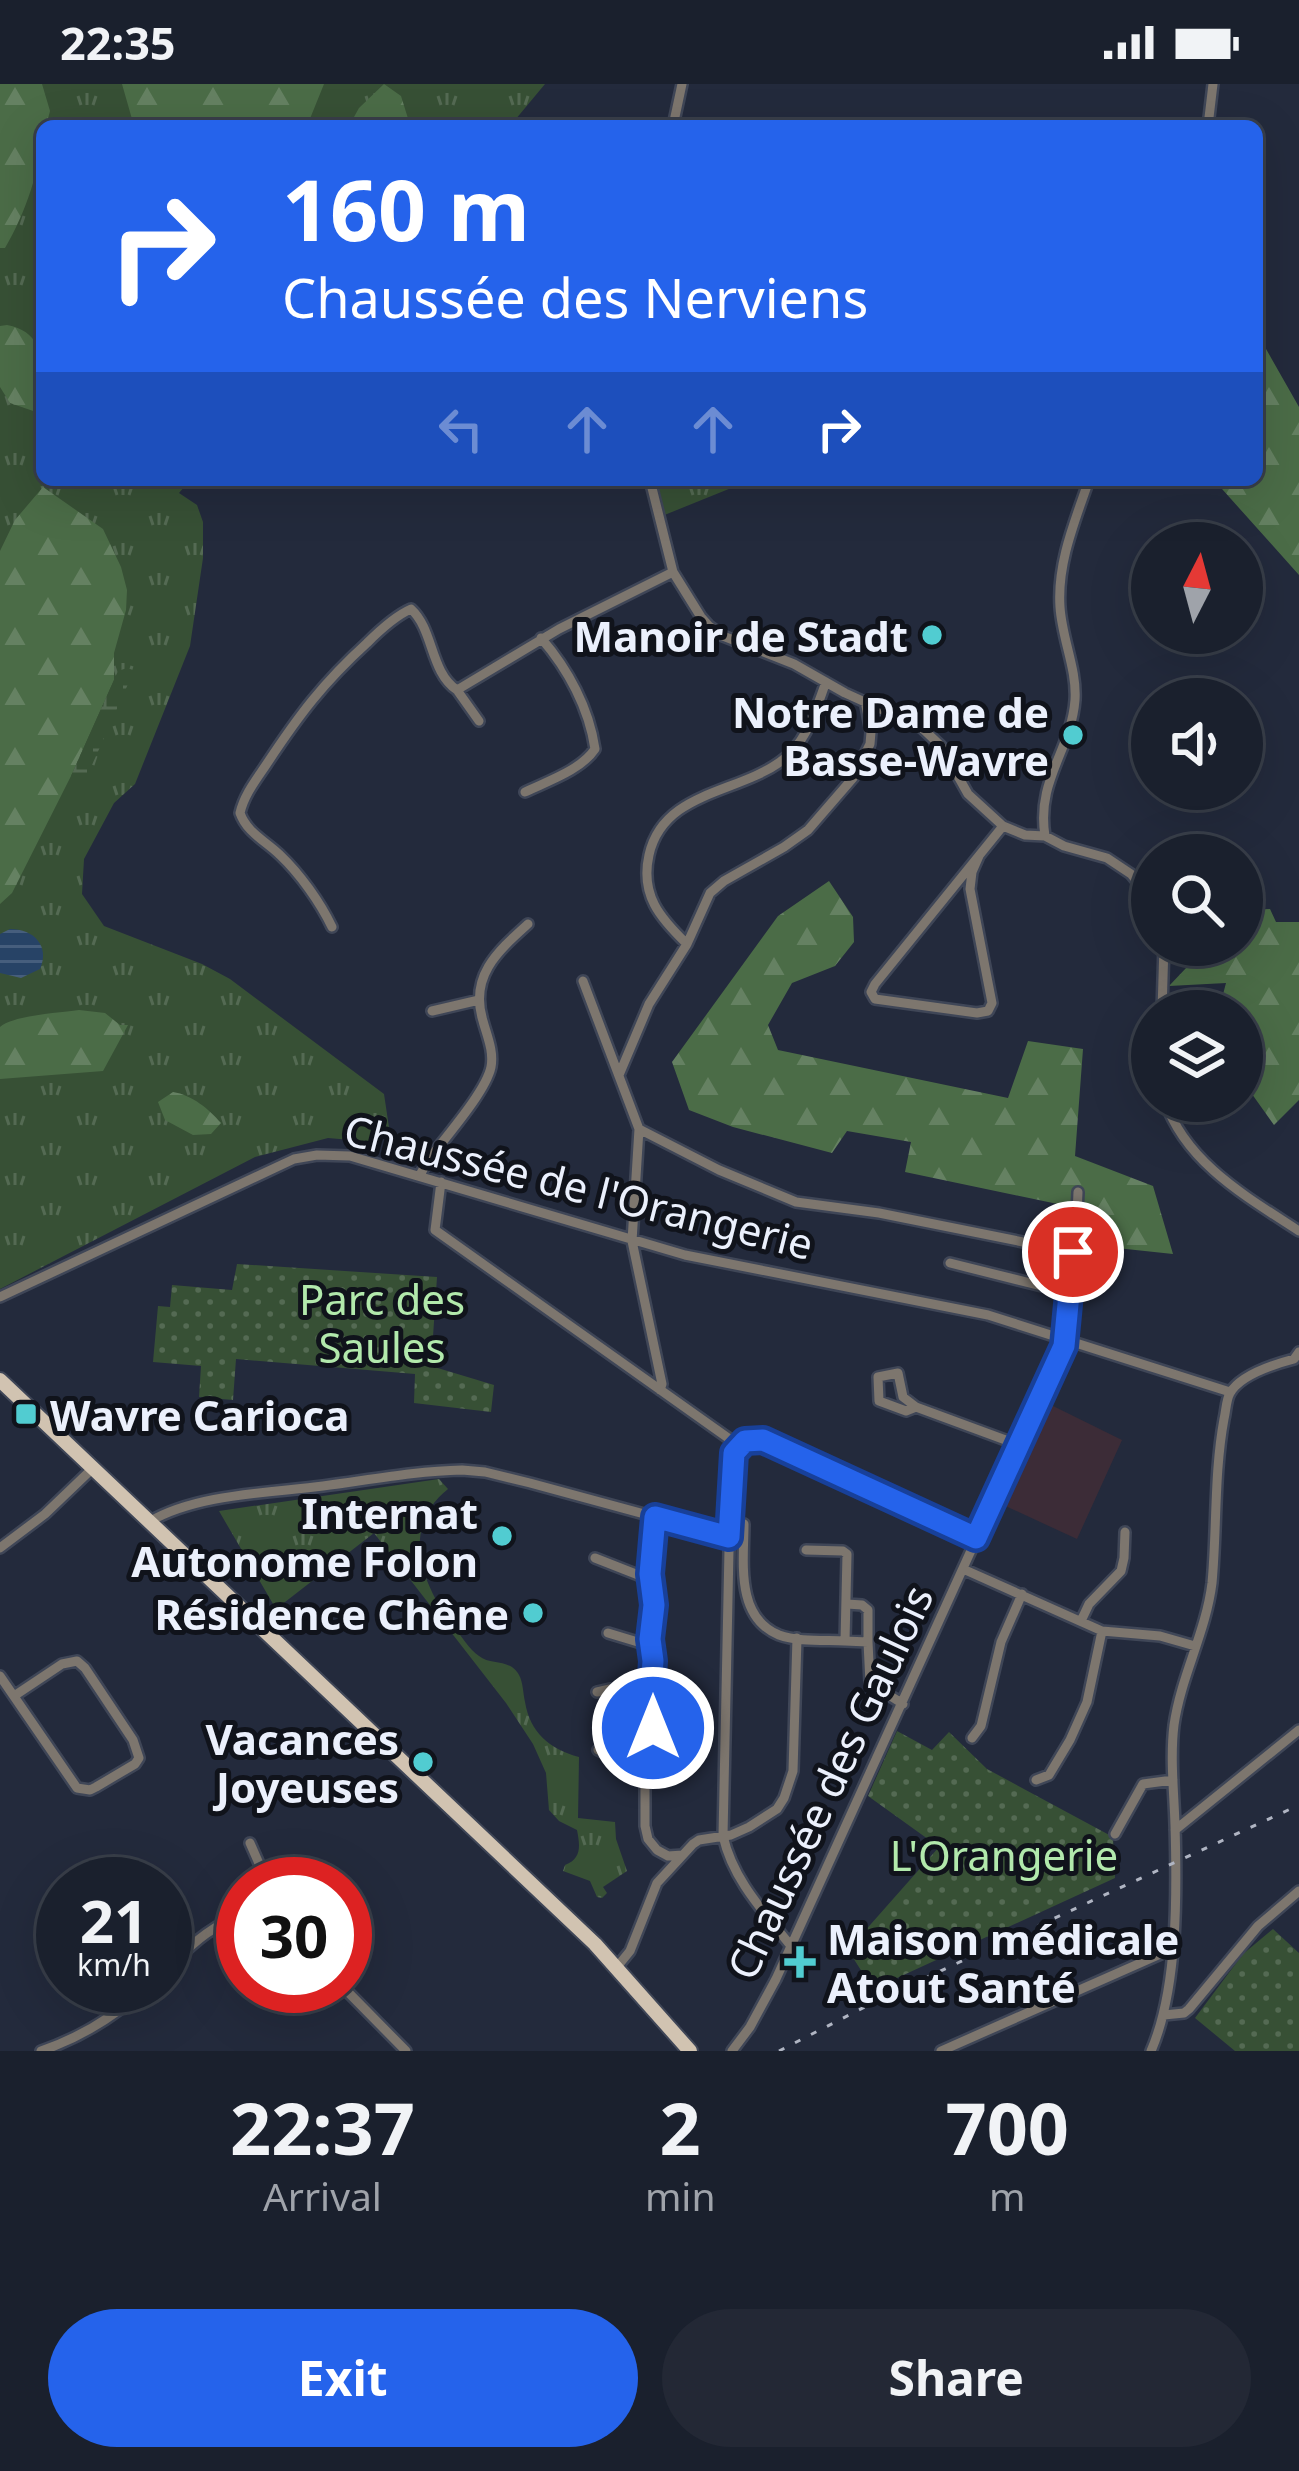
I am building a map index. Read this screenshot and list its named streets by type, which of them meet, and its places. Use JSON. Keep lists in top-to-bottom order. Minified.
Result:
{"streets":{"street":["Chaussée de l'Orangerie","Chaussée des Gaulois"]},"crossings":[["Chaussée de l'Orangerie","Chaussée des Gaulois"]],"parks":["Parc des Saules","L'Orangerie"],"places":{"other":["Manoir de Stadt","Notre Dame de Basse-Wavre","Internat Autonome Folon","Résidence Chêne","Vacances Joyeuses"],"transit":["Wavre Carioca"],"health":["Maison médicale Atout Santé"]},"north":"top","page":{"status":"22:35","turn":["160 m","Chaussée des Nerviens"],"speed":"21 km/h","limit":"30","eta":["22:37","Arrival","2","min","700","m"],"buttons":["Exit","Share"]}}
